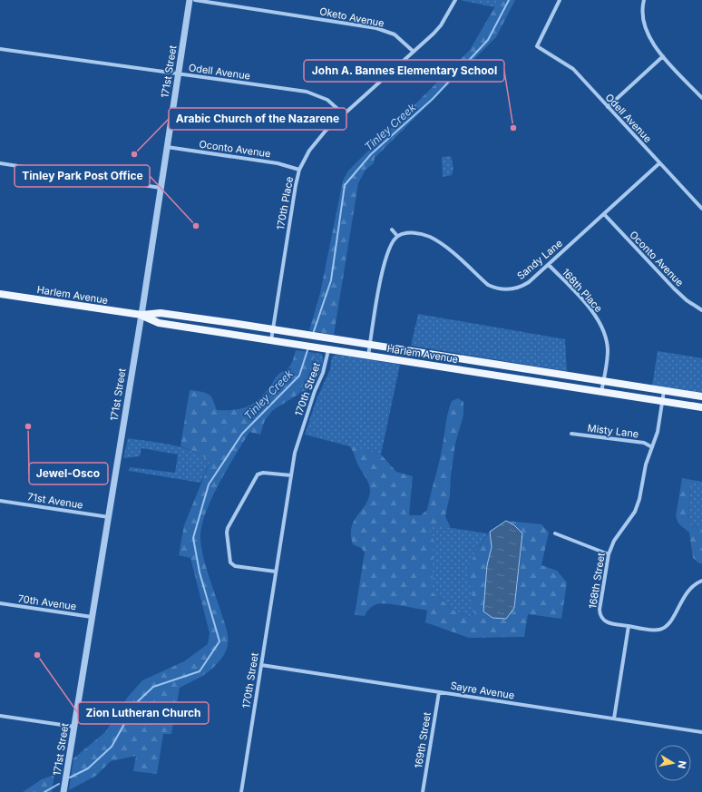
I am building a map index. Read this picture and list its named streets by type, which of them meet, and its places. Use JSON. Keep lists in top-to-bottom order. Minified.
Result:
{"streets":{"main road":["Harlem Avenue"],"street":["Oketo Avenue","171st Street","Odell Avenue","Oconto Avenue","170th Place","Sandy Lane","168th Place","170th Street","Misty Lane","71st Avenue","168th Street","70th Avenue","Sayre Avenue","169th Street"]},"crossings":[["Oketo Avenue","170th Place"],["171st Street","Odell Avenue"],["171st Street","Oconto Avenue"],["171st Street","Harlem Avenue"],["171st Street","71st Avenue"],["171st Street","70th Avenue"],["Odell Avenue","170th Place"],["Odell Avenue","Sandy Lane"],["Oconto Avenue","170th Place"],["Oconto Avenue","Sandy Lane"],["170th Place","Harlem Avenue"],["Sandy Lane","168th Place"],["168th Place","Harlem Avenue"],["Harlem Avenue","170th Street"],["Harlem Avenue","168th Street"],["170th Street","Sayre Avenue"],["Misty Lane","168th Street"],["Sayre Avenue","169th Street"]],"water":["Tinley Creek"],"places":["John A. Bannes Elementary School","Arabic Church of the Nazarene","Tinley Park Post Office","Jewel-Osco","Zion Lutheran Church"],"north":"right"}
